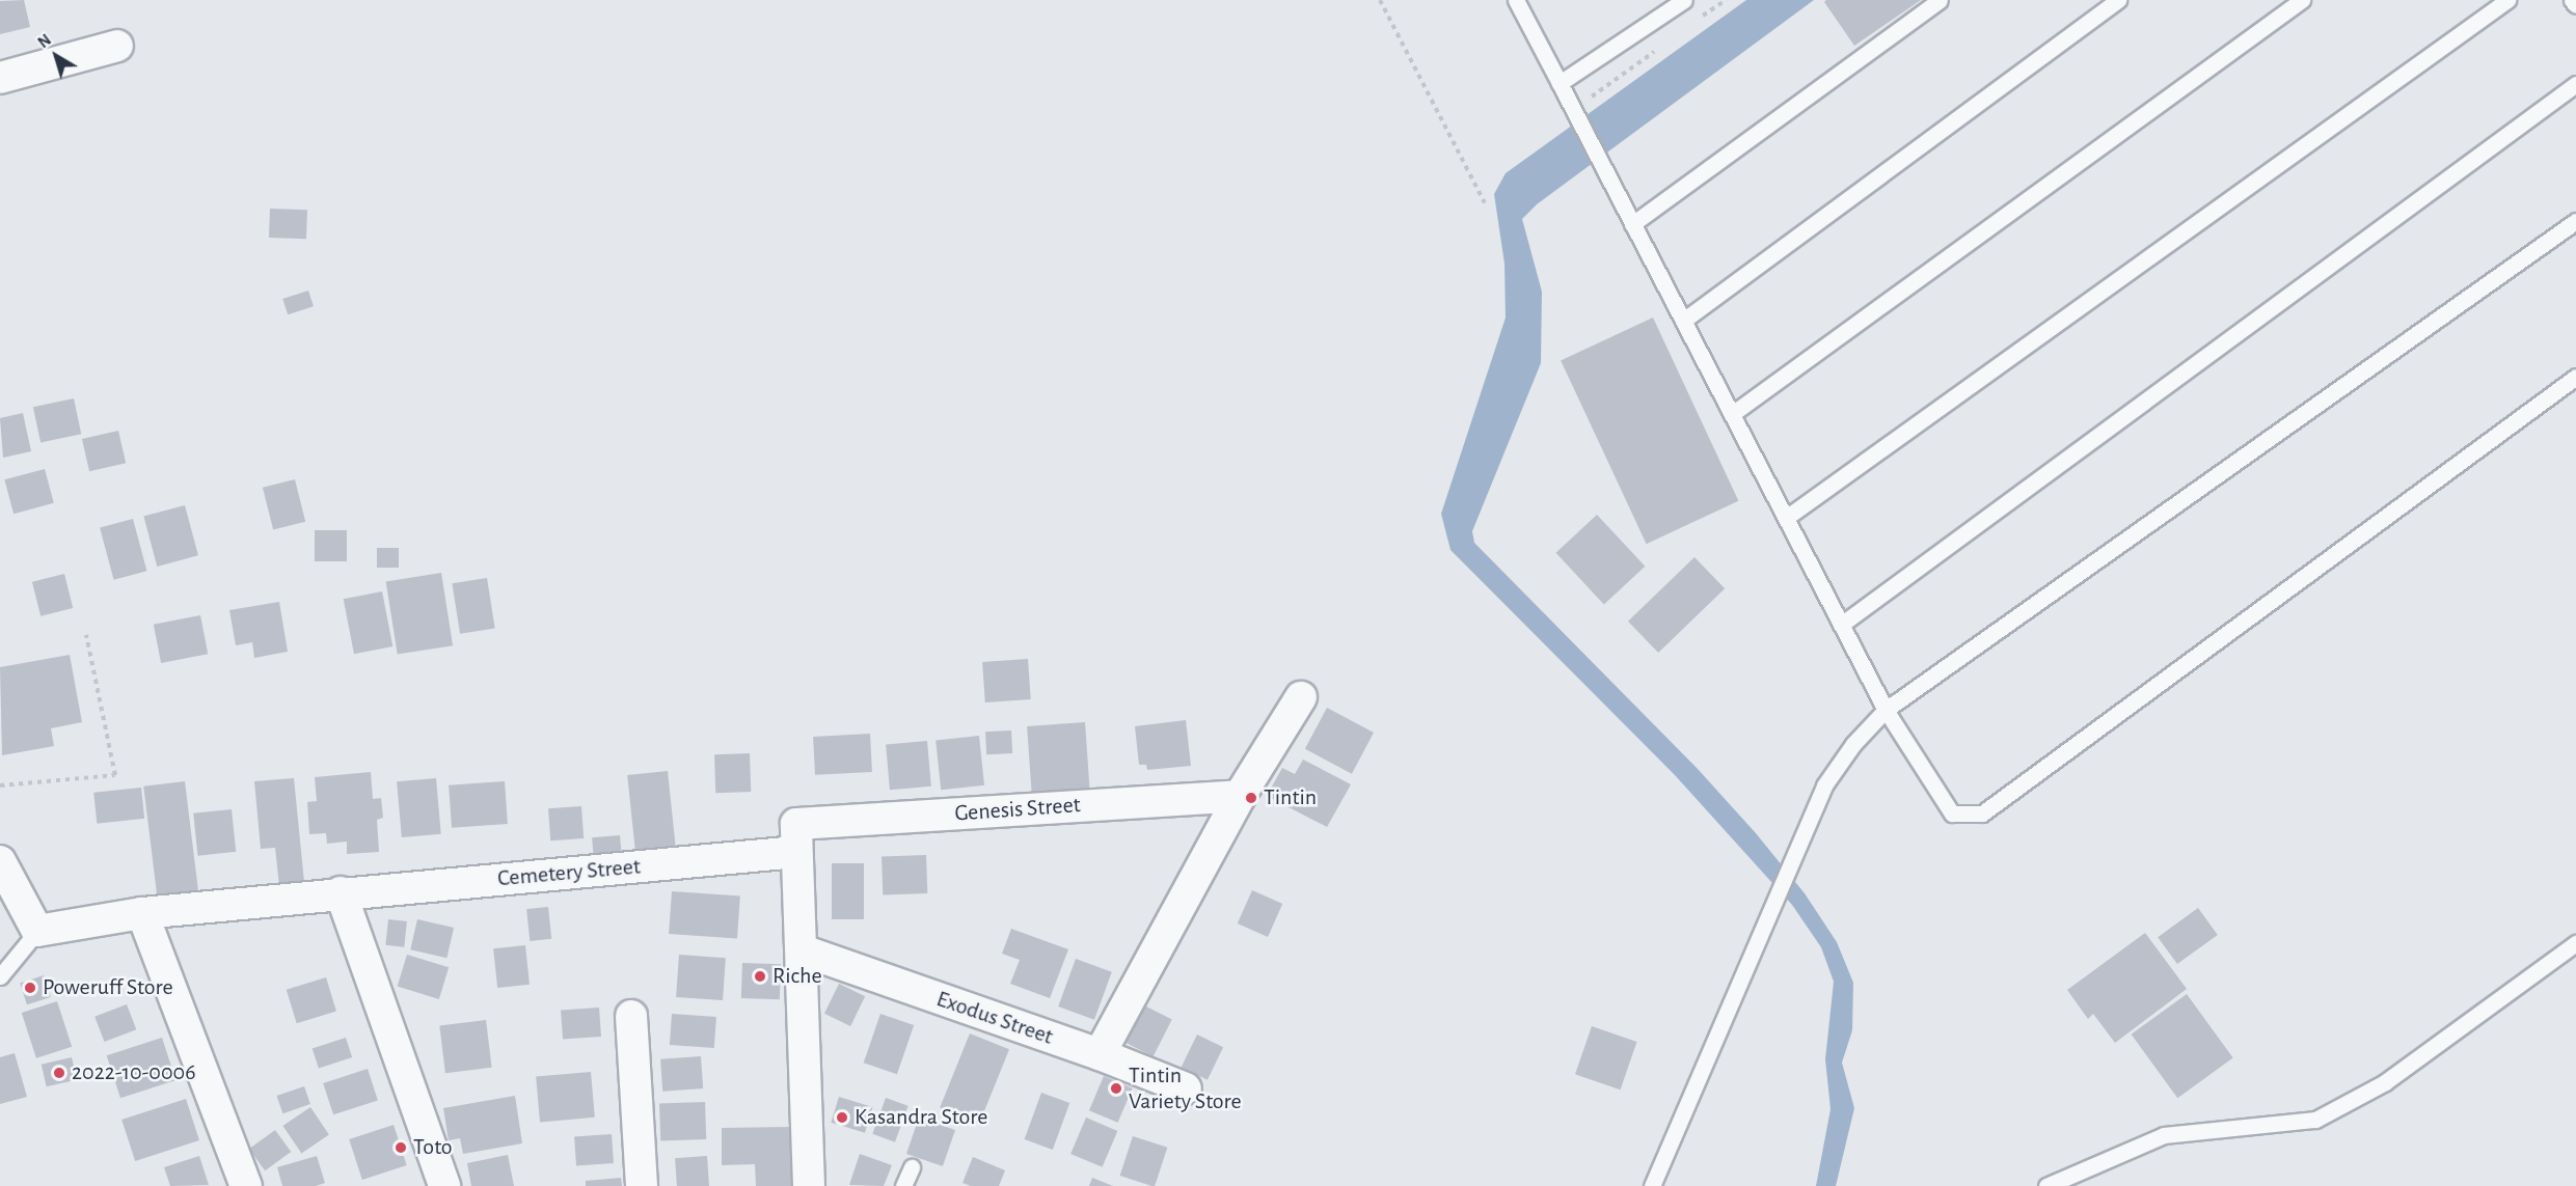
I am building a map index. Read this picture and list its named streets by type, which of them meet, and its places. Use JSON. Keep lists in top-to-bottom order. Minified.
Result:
{"streets":{"street":["Genesis Street","Cemetery Street","Exodus Street"]},"crossings":[["Genesis Street","Cemetery Street"]],"places":["Tintin","Riche","Poweruff Store","2022-10-0006","Tintin Variety Store","Kasandra Store","Toto"],"north":"top left"}
